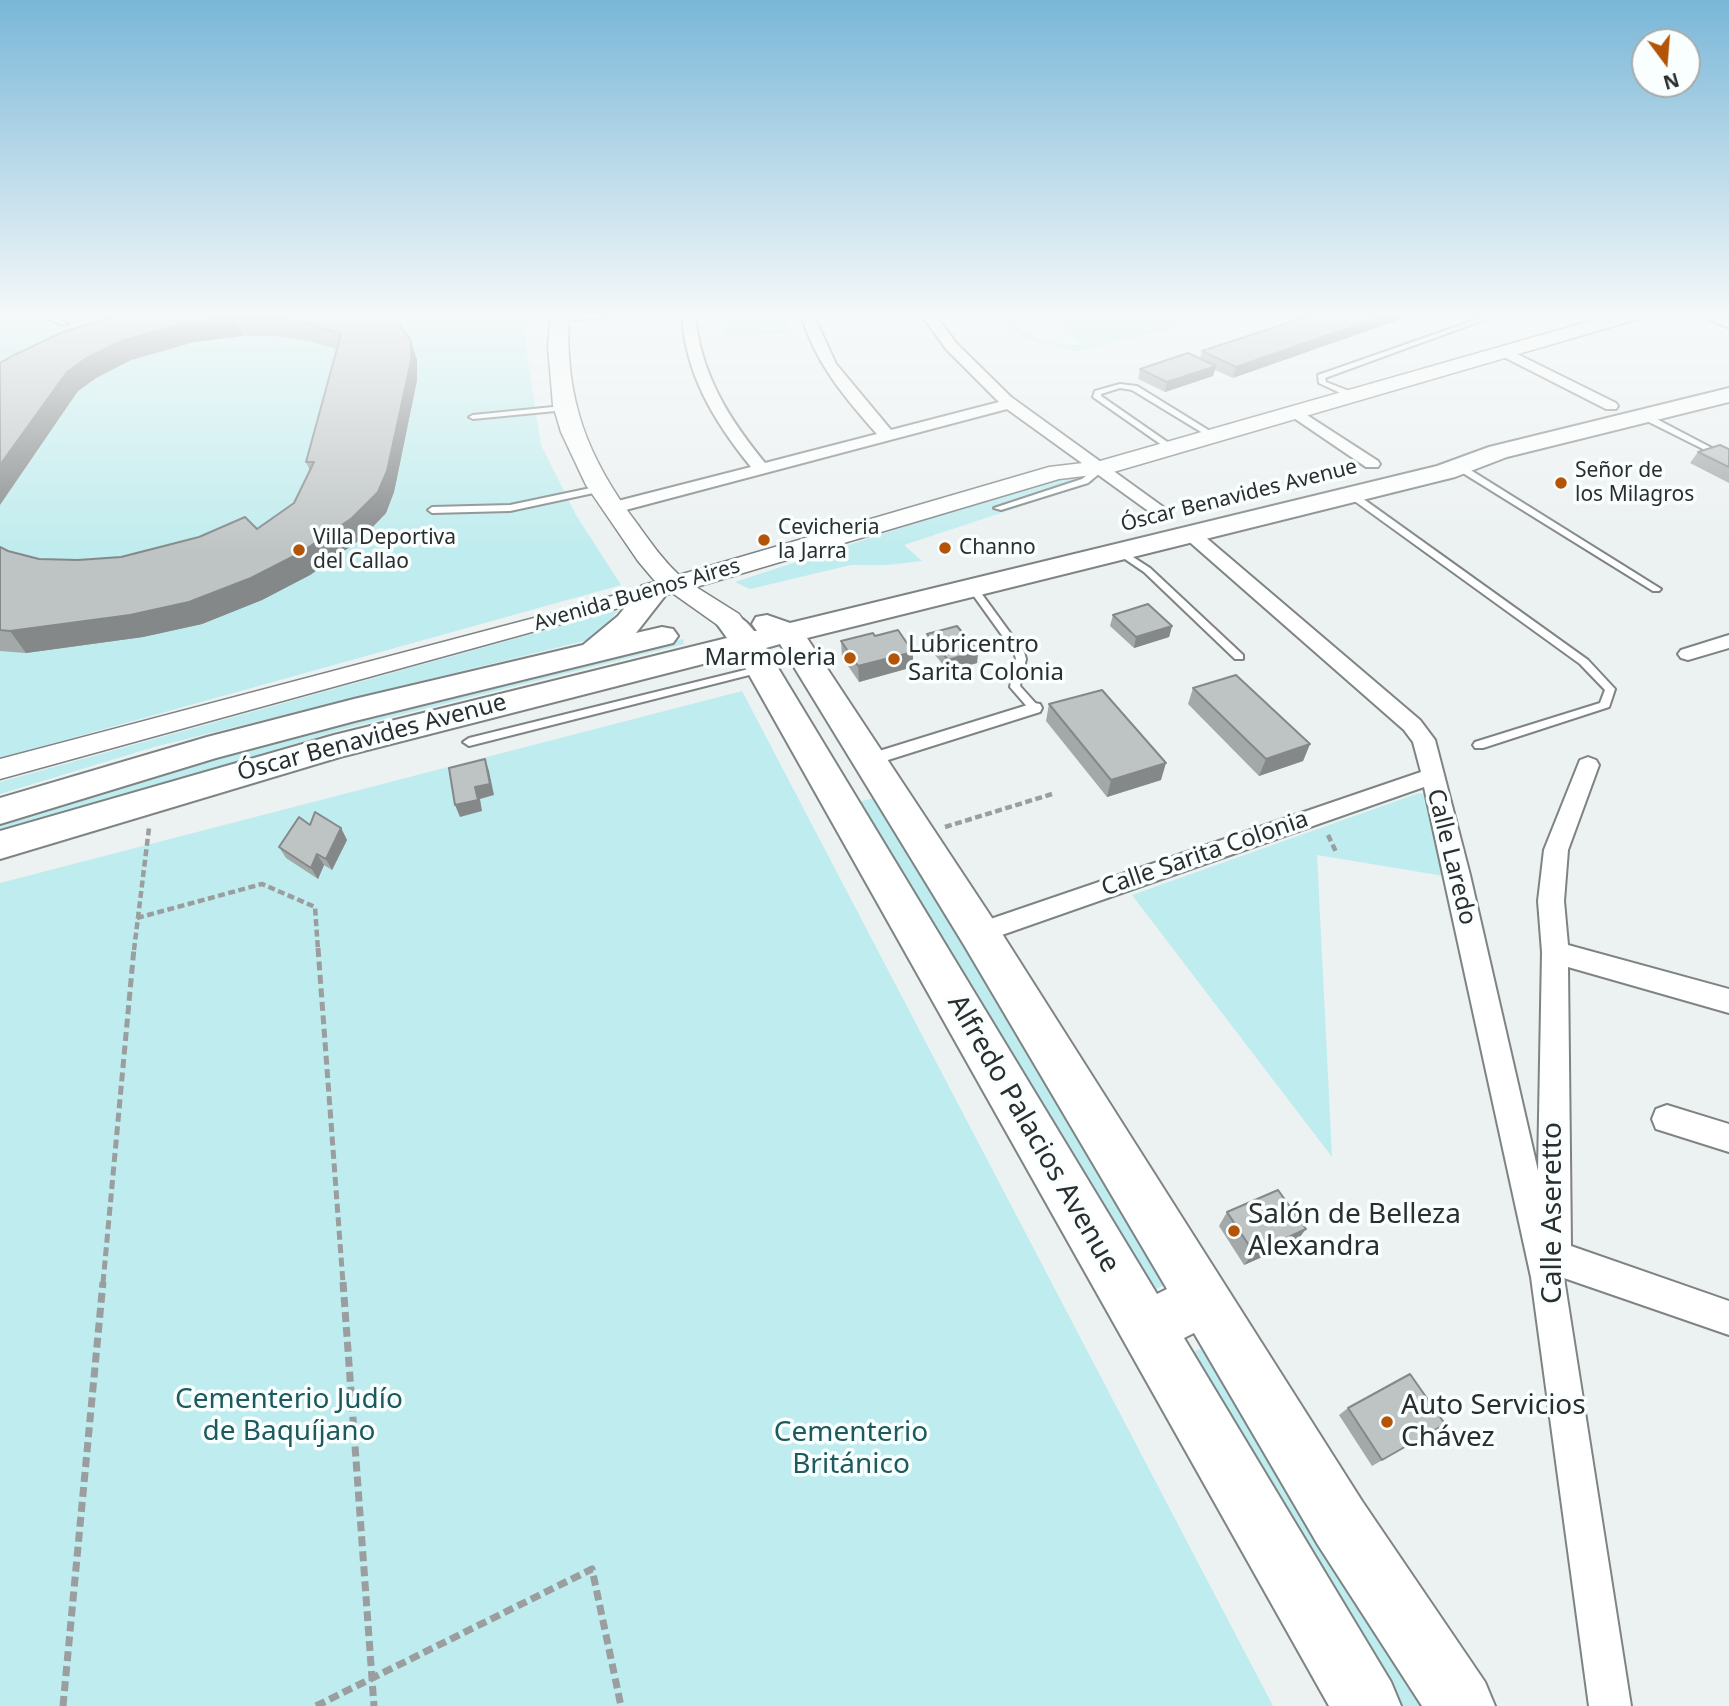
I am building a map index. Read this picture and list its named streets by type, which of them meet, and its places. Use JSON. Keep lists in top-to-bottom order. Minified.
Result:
{"streets":{"main road":["Óscar Benavides Avenue","Avenida Buenos Aires","Alfredo Palacios Avenue"],"street":["Calle Sarita Colonia","Calle Laredo","Calle Aseretto"]},"crossings":[["Óscar Benavides Avenue","Calle Laredo"],["Óscar Benavides Avenue","Alfredo Palacios Avenue"],["Avenida Buenos Aires","Calle Laredo"],["Avenida Buenos Aires","Alfredo Palacios Avenue"],["Calle Sarita Colonia","Calle Laredo"],["Calle Sarita Colonia","Alfredo Palacios Avenue"],["Calle Laredo","Calle Aseretto"]],"parks":["Cementerio Judío de Baquíjano","Cementerio Británico"],"places":["Señor de los Milagros","Cevicheria la Jarra","Channo","Villa Deportiva del Callao","Marmoleria","Lubricentro Sarita Colonia","Salón de Belleza Alexandra","Auto Servicios Chávez"],"north":"bottom"}
